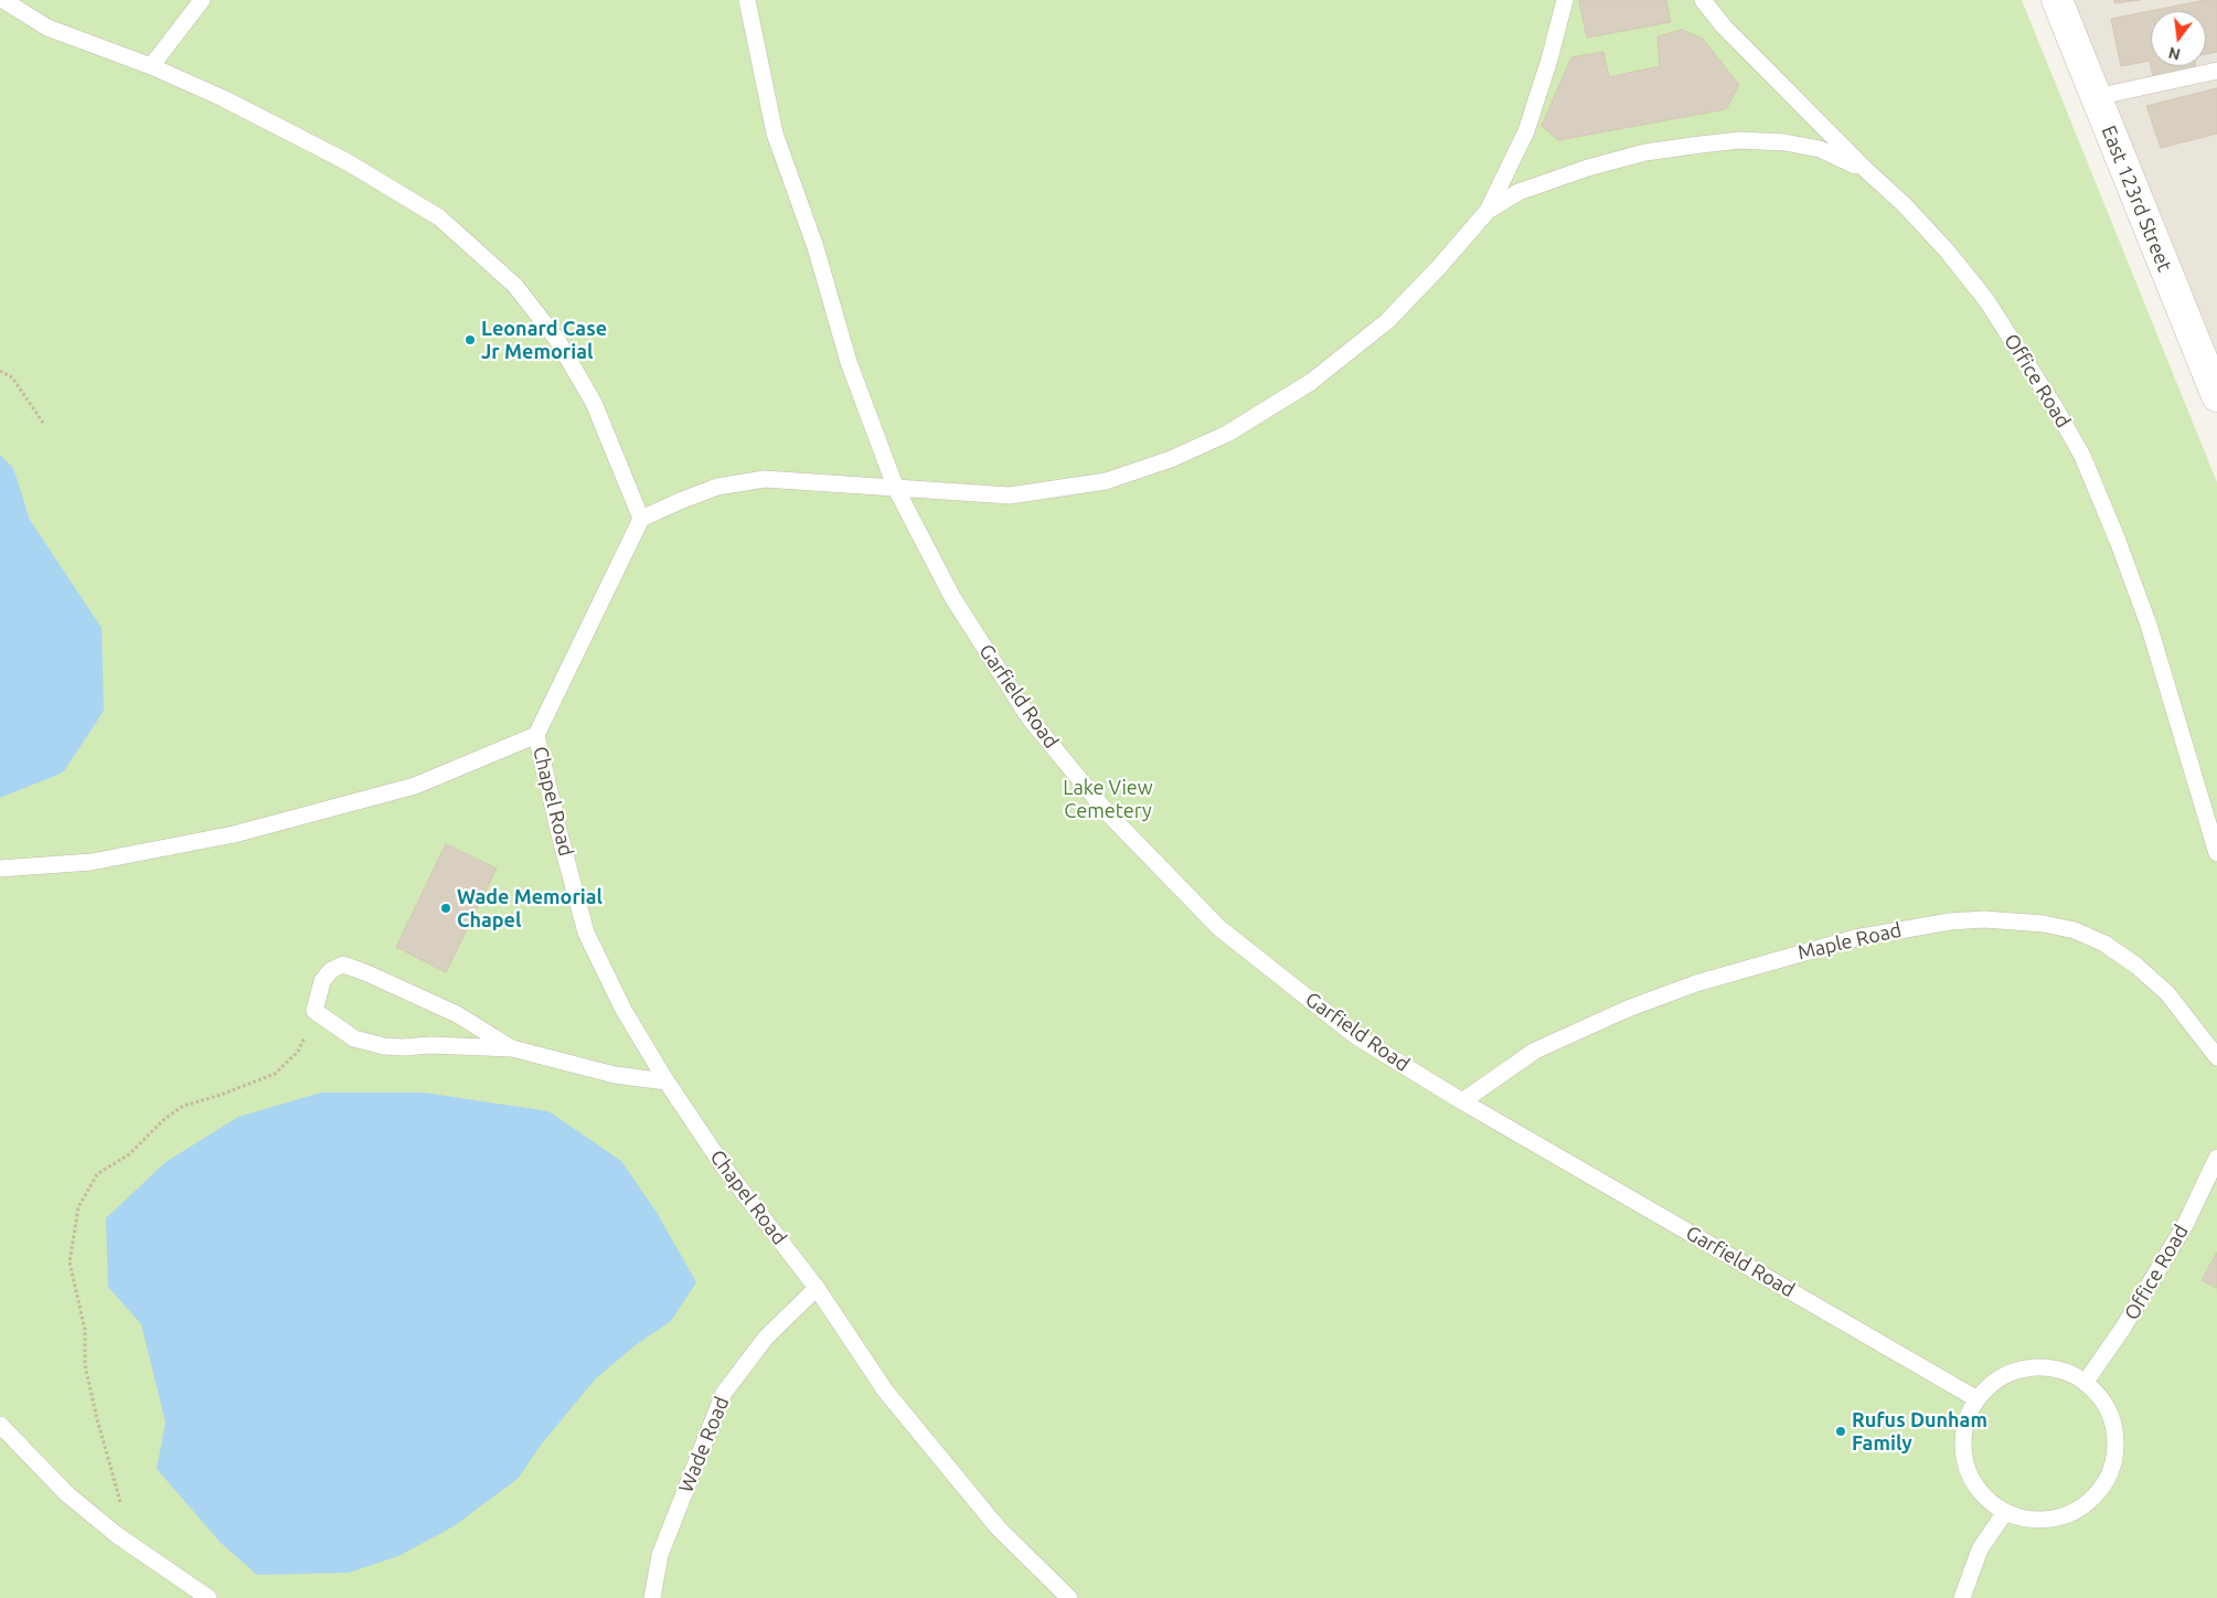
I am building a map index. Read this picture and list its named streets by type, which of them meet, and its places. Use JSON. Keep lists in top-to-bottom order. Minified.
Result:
{"streets":{"street":["East 123rd Street"],"lane":["Office Road","Garfield Road","Chapel Road","Maple Road","Wade Road"]},"crossings":[["Office Road","Garfield Road"],["Garfield Road","Maple Road"],["Chapel Road","Wade Road"]],"parks":["Lake View Cemetery"],"places":["Leonard Case Jr Memorial","Wade Memorial Chapel","Rufus Dunham Family"],"north":"bottom"}
